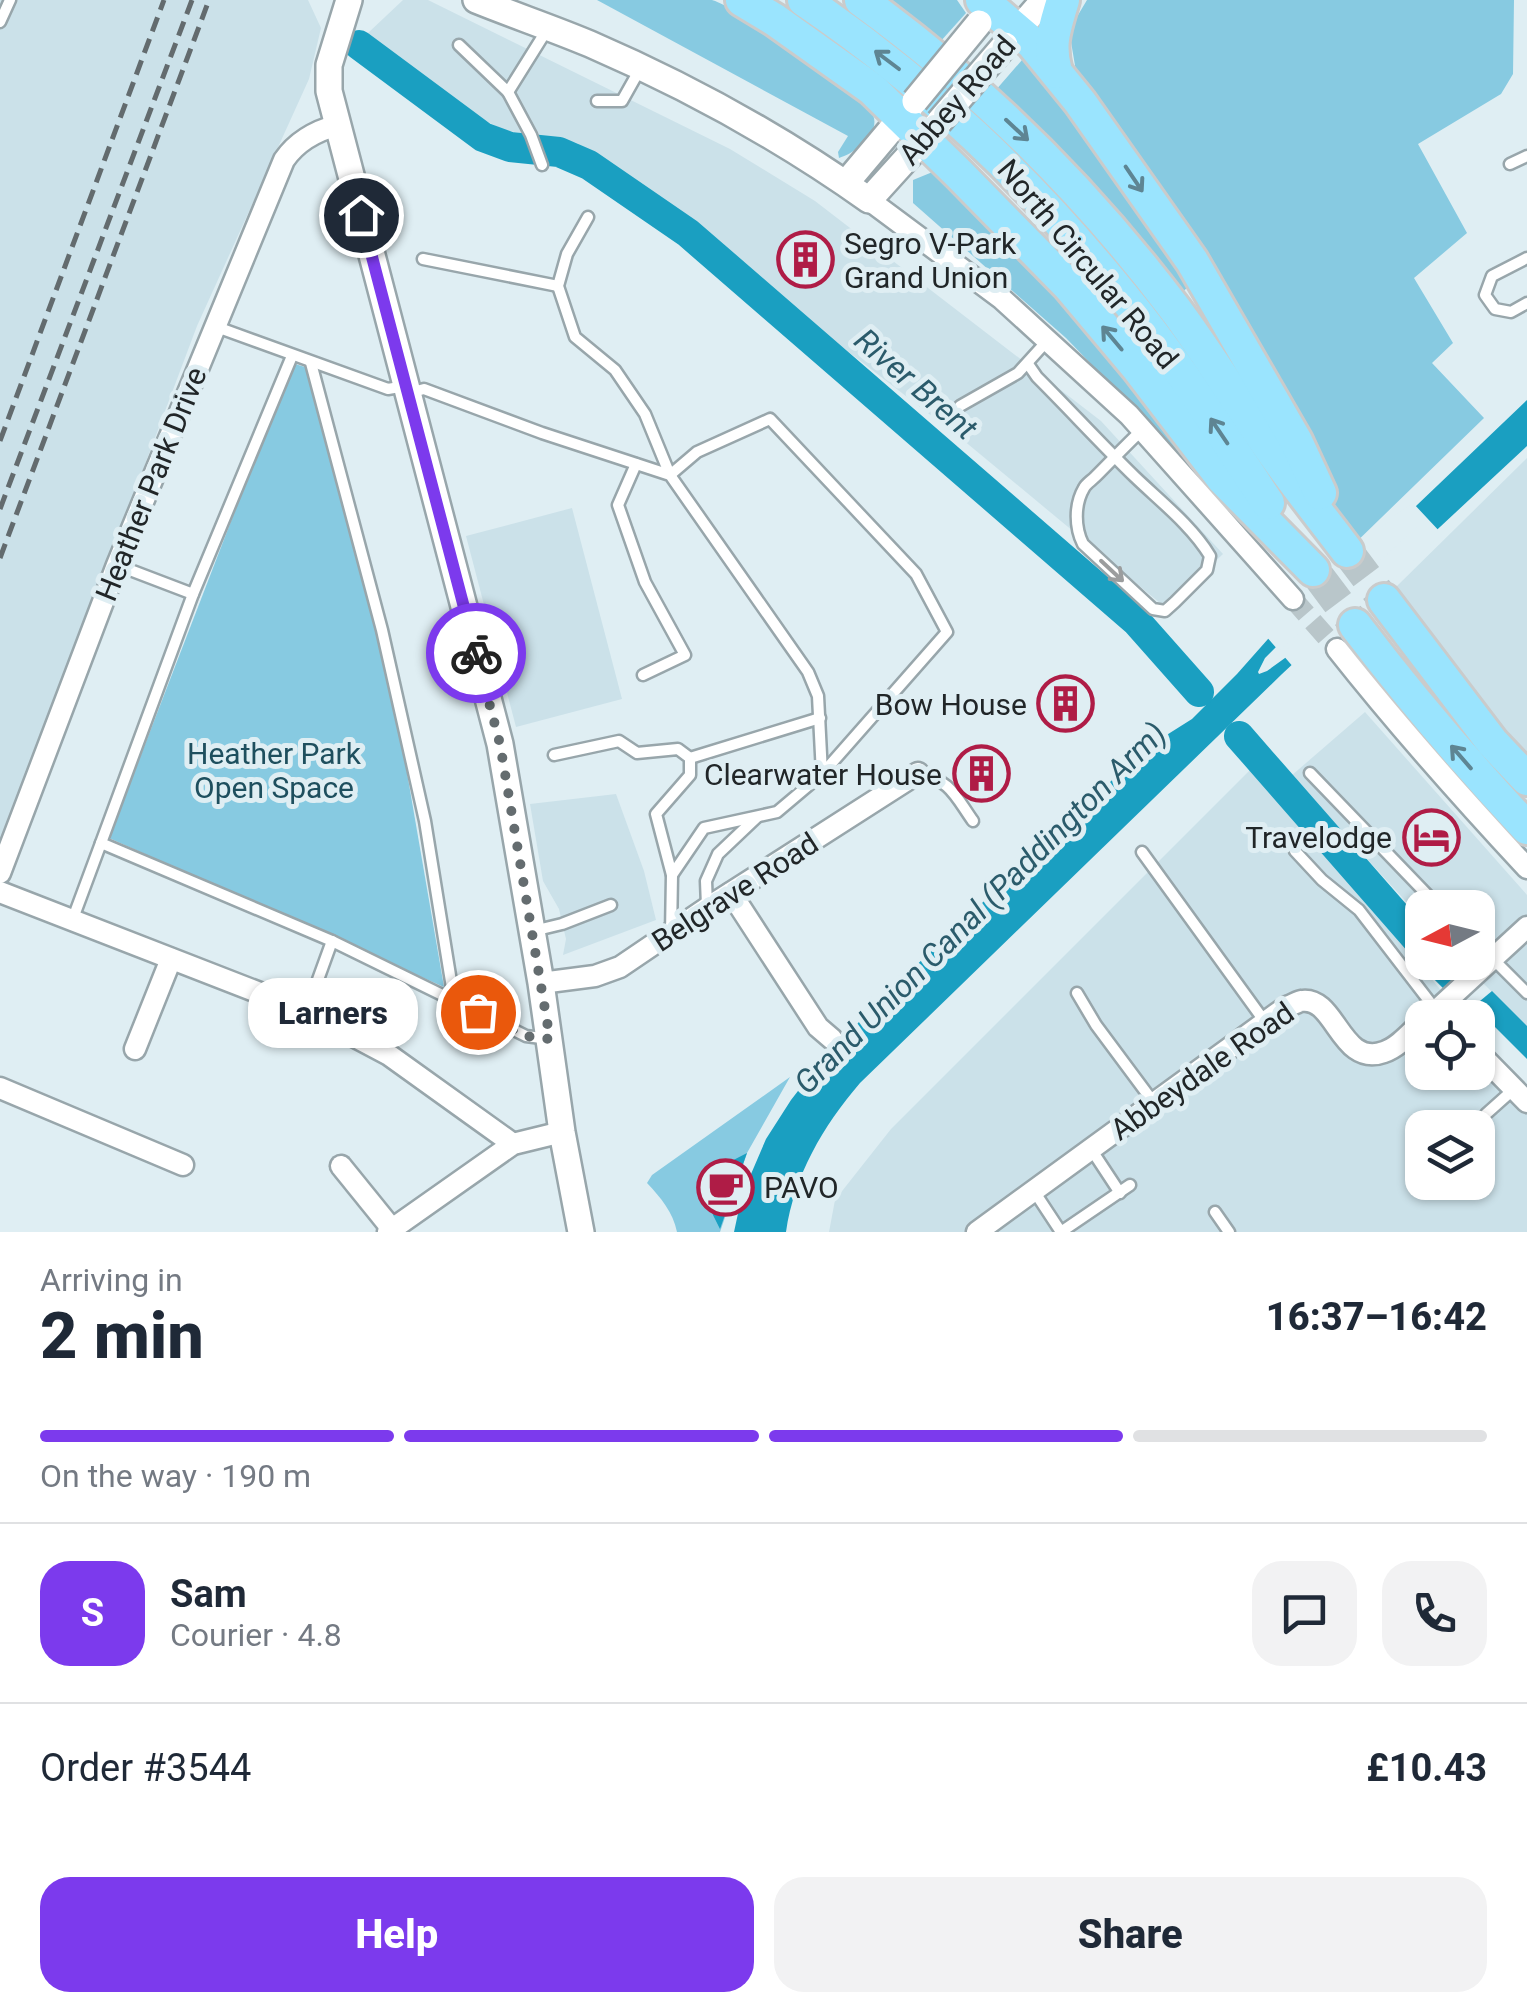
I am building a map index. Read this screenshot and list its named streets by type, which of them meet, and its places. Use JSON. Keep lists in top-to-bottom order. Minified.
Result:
{"streets":{"highway":["North Circular Road"],"street":["Abbey Road","Heather Park Drive","Belgrave Road","Abbeydale Road"]},"crossings":[["Abbey Road","North Circular Road"]],"water":["River Brent","Grand Union Canal (Paddington Arm)"],"parks":["Heather Park Open Space"],"places":{"building":["Segro V-Park Grand Union","Bow House","Clearwater House"],"hotel":["Travelodge"],"other":["Larners"],"cafe":["PAVO"]},"north":"left","page":{"bubble":"Larners","heading":["2 min","Arriving in","16:37–16:42"],"panel":["Sam","Courier · 4.8","Order #3544","£10.43"],"bar":"On the way · 190 m","round":"S","buttons":["Help","Share"]}}
